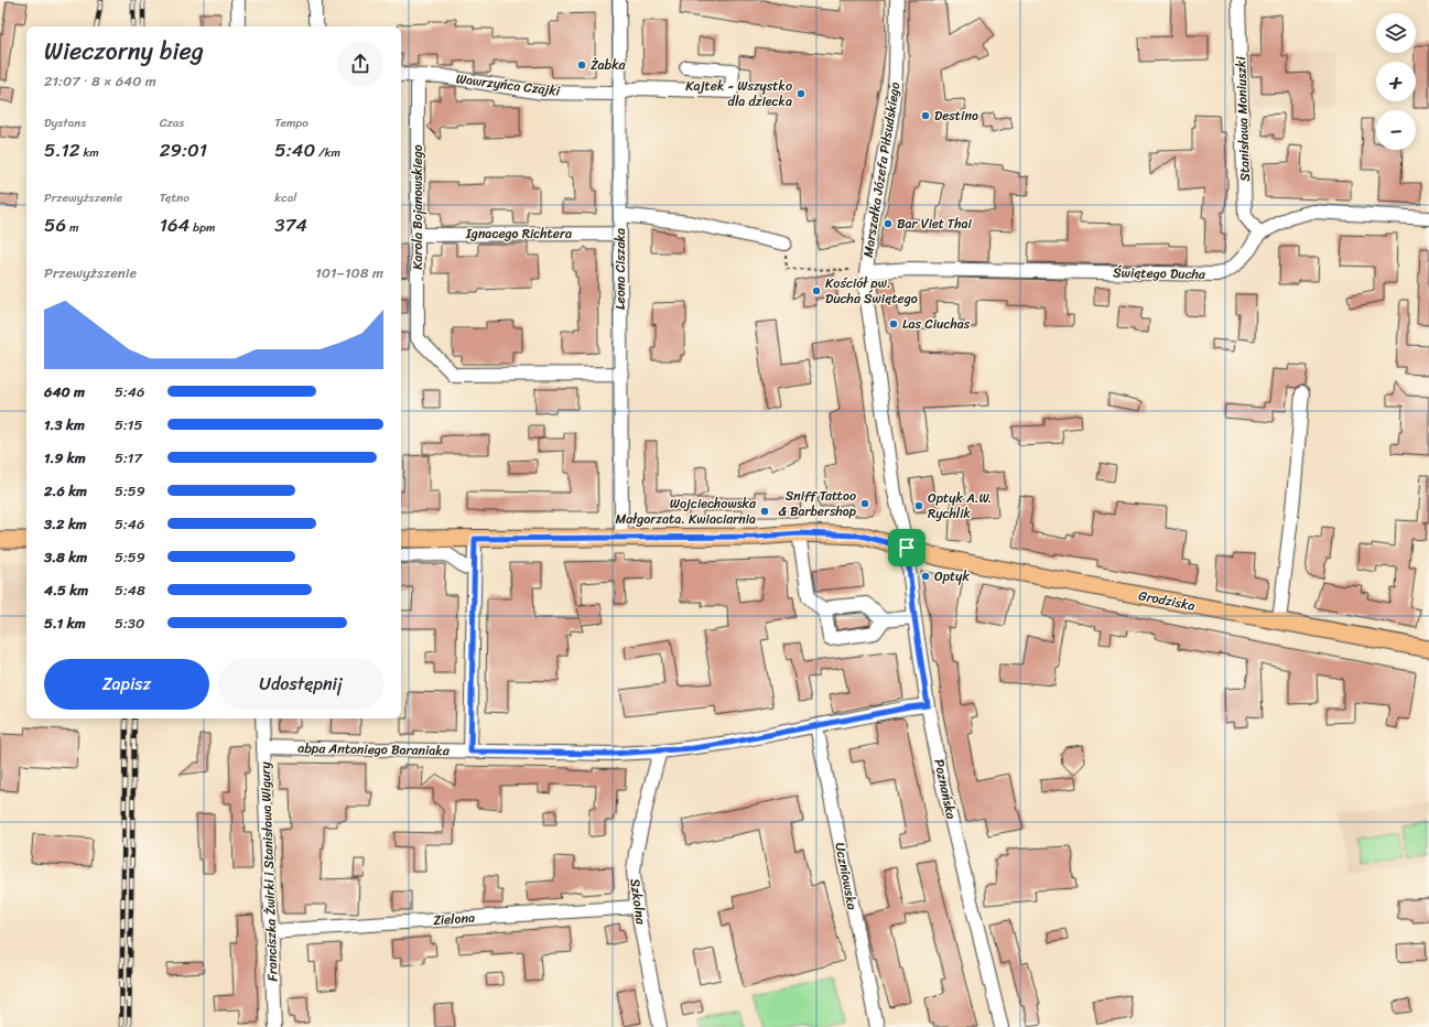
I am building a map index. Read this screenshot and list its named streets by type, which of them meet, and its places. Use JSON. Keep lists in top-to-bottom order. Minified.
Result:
{"streets":{"main road":["Grodziska"],"street":["Wawrzyńca Czajki","Stanisława Moniuszki","Marszałka Józefa Piłsudskiego","Karola Bojanowskiego","Ignacego Richtera","Leona Ciszaka","Świętego Ducha","abpa Antoniego Baraniaka","Poznańska","Franciszka Żwirki i Stanisława Wigury","Uczniowska","Szkolna","Zielona"]},"crossings":[["Wawrzyńca Czajki","Karola Bojanowskiego"],["Wawrzyńca Czajki","Leona Ciszaka"],["Stanisława Moniuszki","Świętego Ducha"],["Marszałka Józefa Piłsudskiego","Świętego Ducha"],["Marszałka Józefa Piłsudskiego","Grodziska"],["Marszałka Józefa Piłsudskiego","Poznańska"],["Karola Bojanowskiego","Ignacego Richtera"],["Karola Bojanowskiego","Leona Ciszaka"],["Ignacego Richtera","Leona Ciszaka"],["Leona Ciszaka","Grodziska"],["Grodziska","Poznańska"],["abpa Antoniego Baraniaka","Poznańska"],["abpa Antoniego Baraniaka","Franciszka Żwirki i Stanisława Wigury"],["abpa Antoniego Baraniaka","Uczniowska"],["abpa Antoniego Baraniaka","Szkolna"],["Franciszka Żwirki i Stanisława Wigury","Zielona"],["Szkolna","Zielona"]],"places":["Żabka","Kajtek - Wszystko dla dziecka","Destino","Bar Viet Thai","Kościół pw. Ducha Świętego","Las Ciuchas","Sniff Tattoo & Barbershop","Optyk A.W. Rychlik","Wojciechowska Małgorzata. Kwiaciarnia","Optyk"],"page":{"map_buttons":["+","−"],"heading":["Wieczorny bieg","21:07 · 8 × 640 m"],"stats":[["Dystans","5.12 km"],["Czas","29:01"],["Tempo","5:40 /km"],["Przewyższenie","56 m"],["Tętno","164 bpm"],["kcal","374"]],"chart":["Przewyższenie","101–108 m"],"list":[{"name":"640 m","note":"5:46"},{"name":"1.3 km","note":"5:15"},{"name":"1.9 km","note":"5:17"},{"name":"2.6 km","note":"5:59"},{"name":"3.2 km","note":"5:46"},{"name":"3.8 km","note":"5:59"},{"name":"4.5 km","note":"5:48"},{"name":"5.1 km","note":"5:30"}],"buttons":["Zapisz","Udostępnij"]}}
